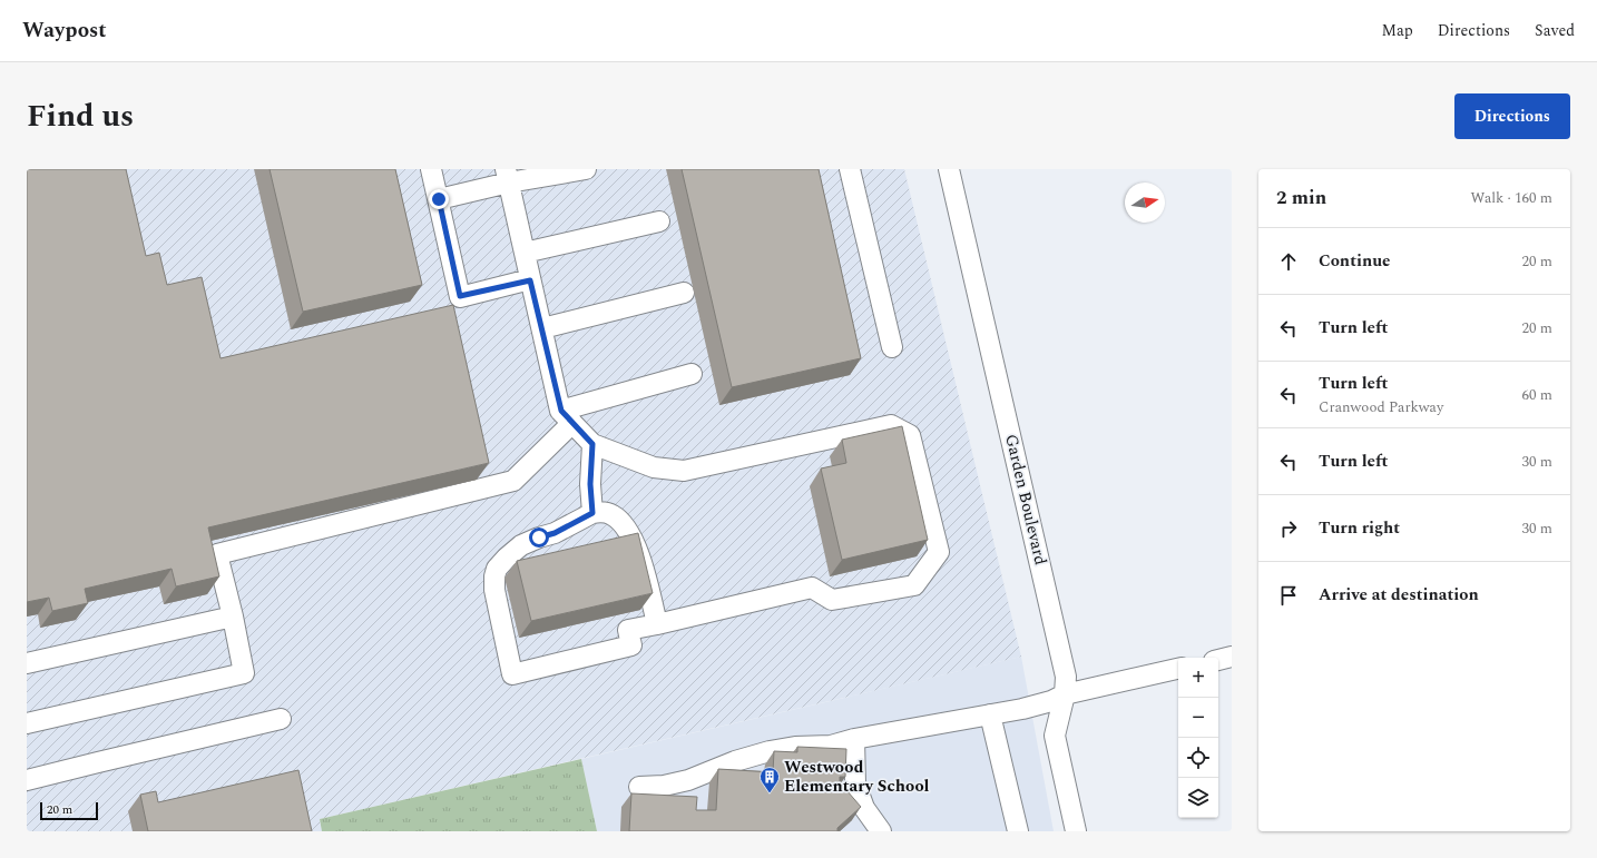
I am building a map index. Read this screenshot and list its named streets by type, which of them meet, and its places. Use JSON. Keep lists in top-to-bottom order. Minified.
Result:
{"streets":{"street":["Garden Boulevard"]},"places":{"building":["Westwood Elementary School"]},"scale_bar":"20 m","north":"right","page":{"header":"Waypost","nav":["Map","Directions","Saved"],"title":"Find us","buttons":"Directions","heading":["2 min","Walk · 160 m"],"list":[["Continue","20 m"],["Turn left","20 m"],["Turn left","Cranwood Parkway","60 m"],["Turn left","30 m"],["Turn right","30 m"],"Arrive at destination"],"map_buttons":["+","−"],"scale":"20 m"}}
